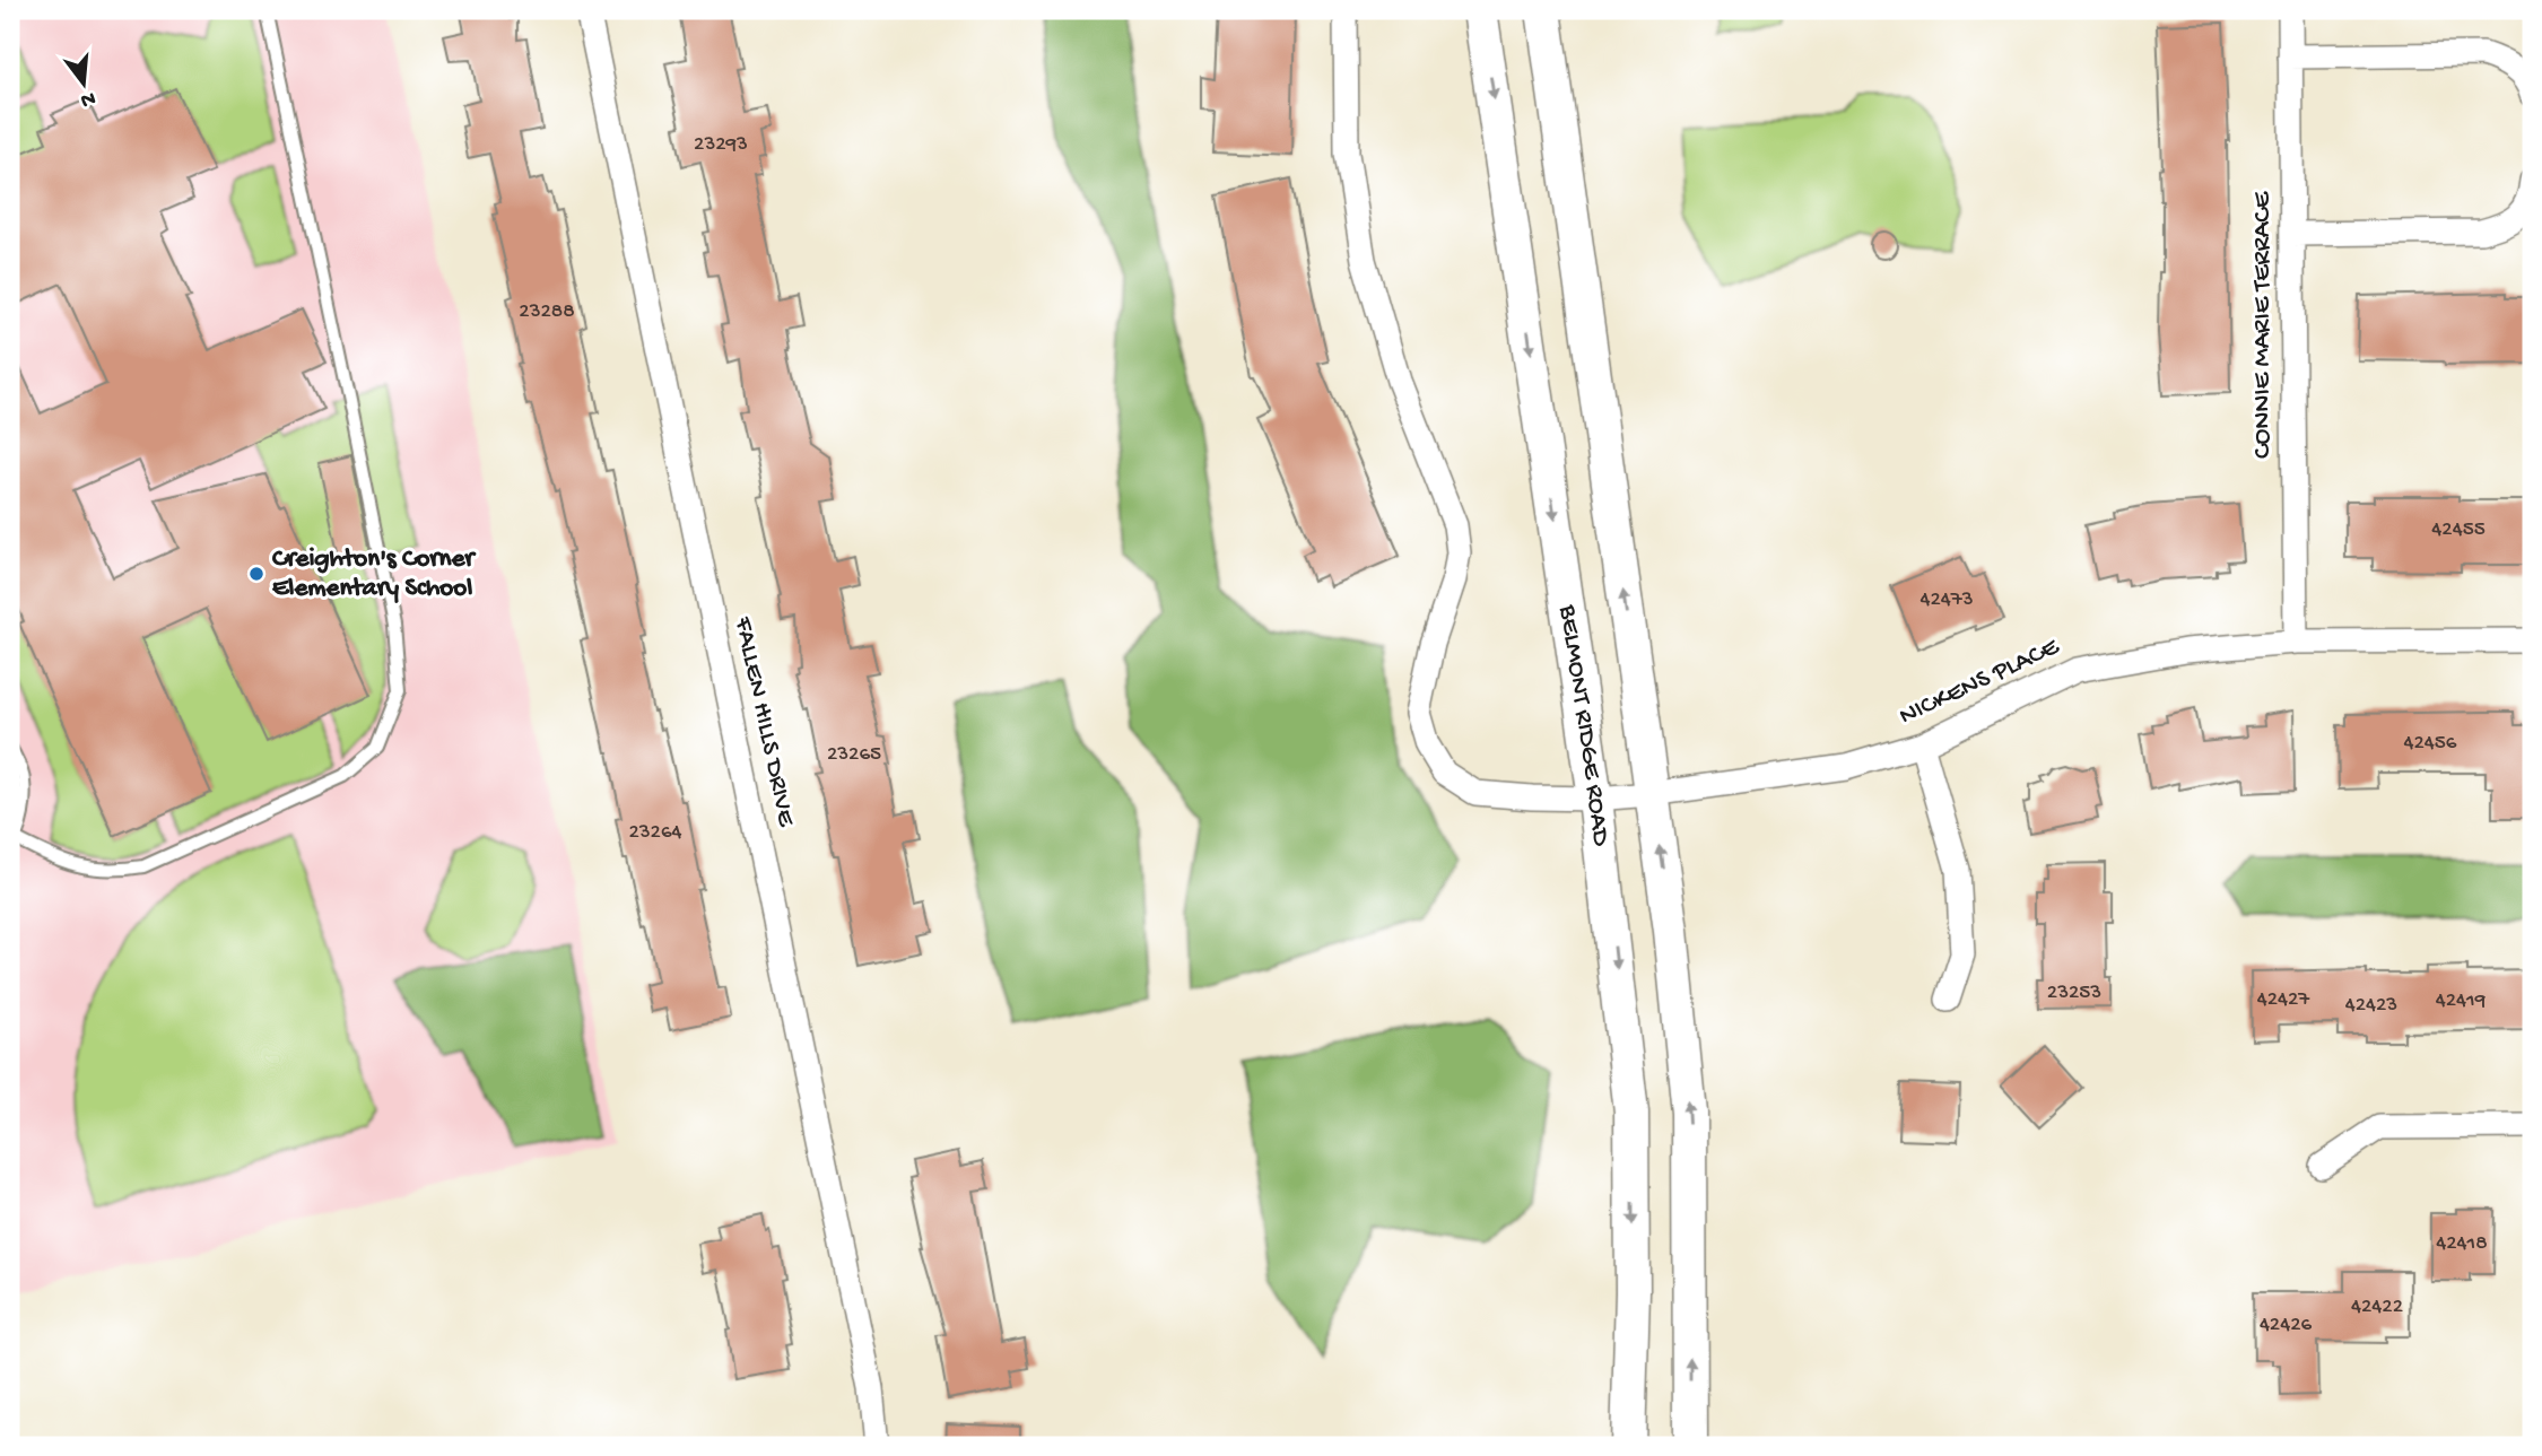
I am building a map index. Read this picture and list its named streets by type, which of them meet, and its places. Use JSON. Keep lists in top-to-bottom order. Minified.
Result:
{"streets":{"main road":["BELMONT RIDGE ROAD"],"street":["CONNIE MARIE TERRACE","NICKENS PLACE","FALLEN HILLS DRIVE"]},"crossings":[["CONNIE MARIE TERRACE","NICKENS PLACE"],["NICKENS PLACE","BELMONT RIDGE ROAD"]],"places":["Creighton's Corner Elementary School"],"house_numbers":["23293","23288","42455","42473","42456","23265","23264","23253","42427","42419","42423","42418","42422","42426"],"north":"bottom"}
